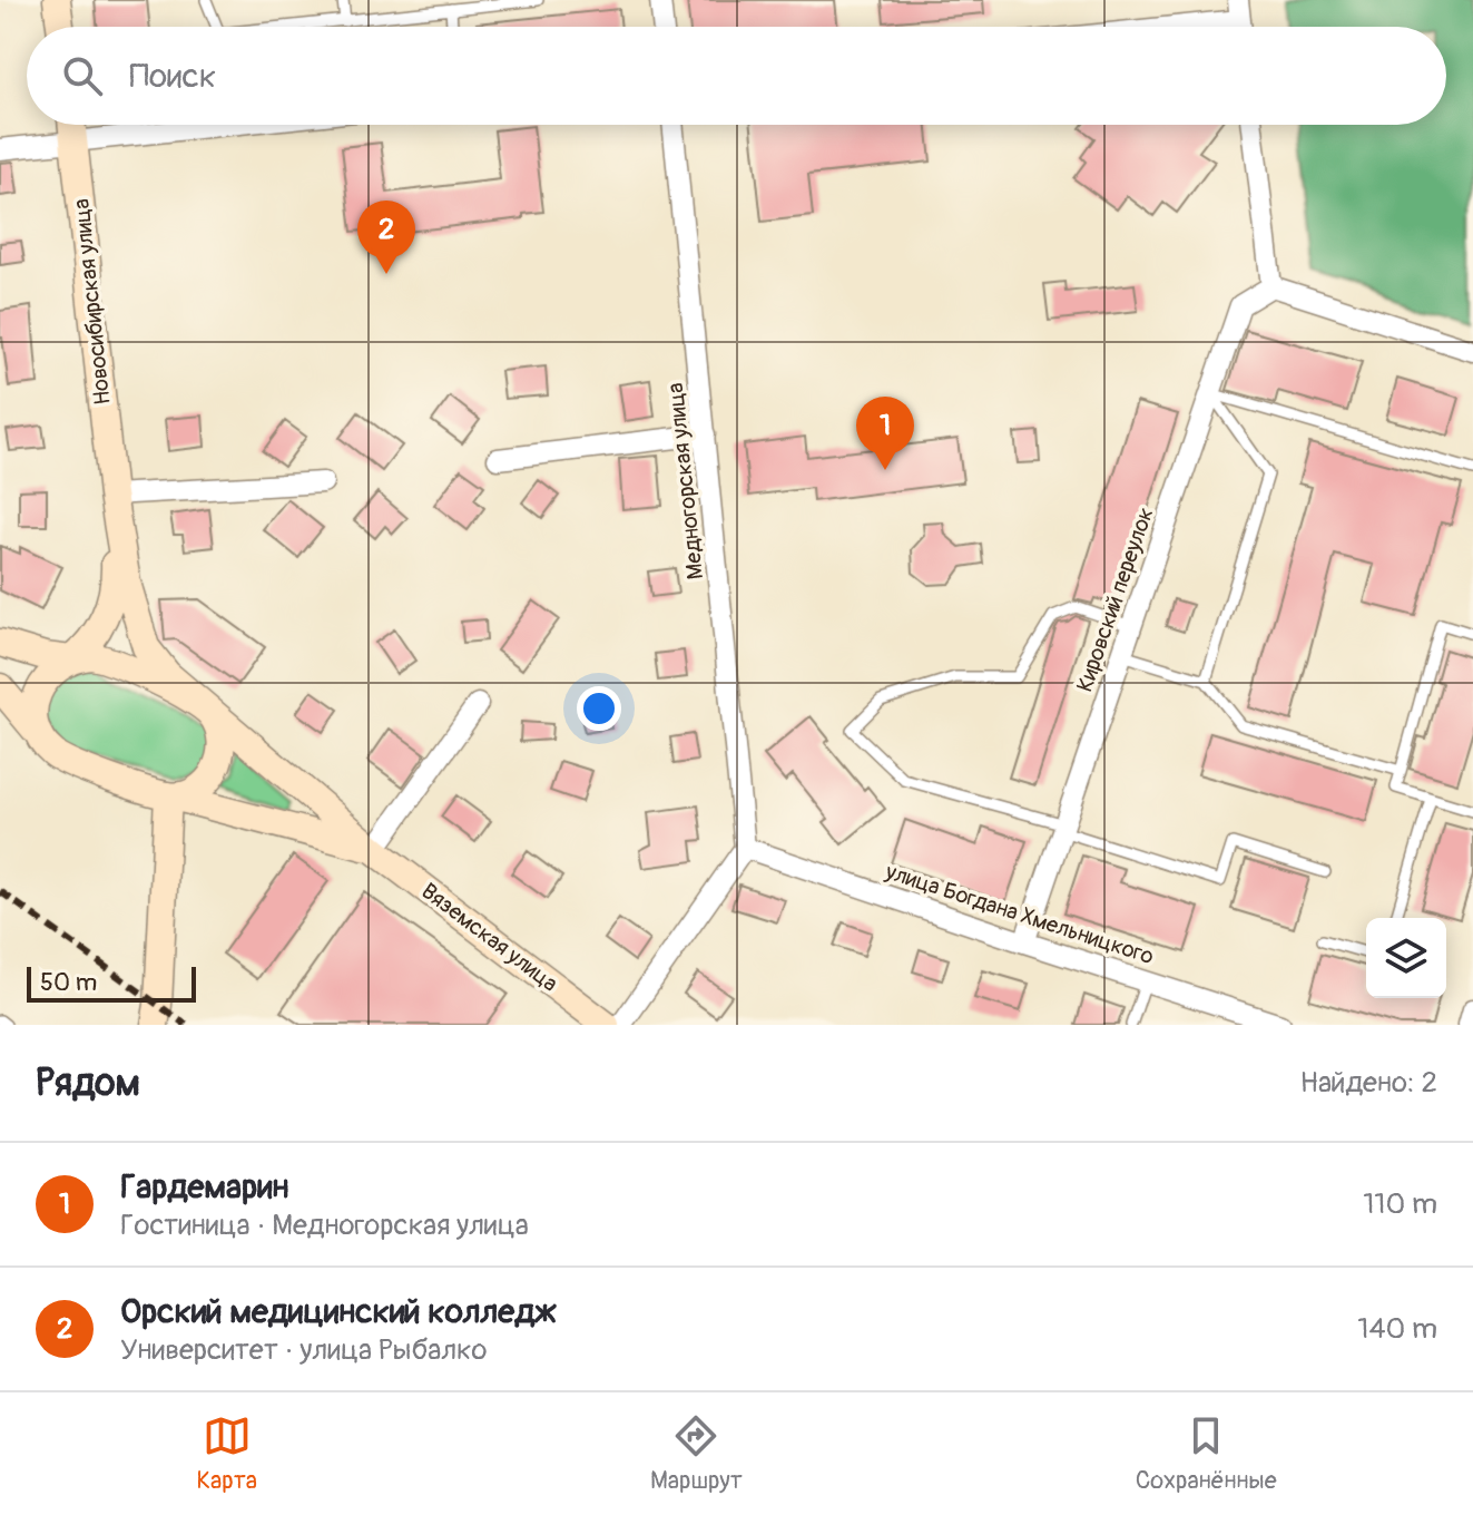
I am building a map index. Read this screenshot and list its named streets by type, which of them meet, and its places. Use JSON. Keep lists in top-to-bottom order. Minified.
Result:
{"streets":{"main road":["Новосибирская улица","Вяземская улица"],"street":["Медногорская улица","Кировский переулок","улица Богдана Хмельницкого"]},"crossings":[["Медногорская улица","улица Богдана Хмельницкого"],["Кировский переулок","улица Богдана Хмельницкого"]],"scale_bar":"50 m","page":{"search":"Поиск","pins":["2","1"],"scale":"50 m","heading":["Рядом","Найдено: 2"],"list":[{"mark":"1","name":"Гардемарин","note":"Гостиница · Медногорская улица","value":"110 m"},{"mark":"2","name":"Орский медицинский колледж","note":"Университет · улица Рыбалко","value":"140 m"}],"nav":["Карта","Маршрут","Сохранённые"]}}
